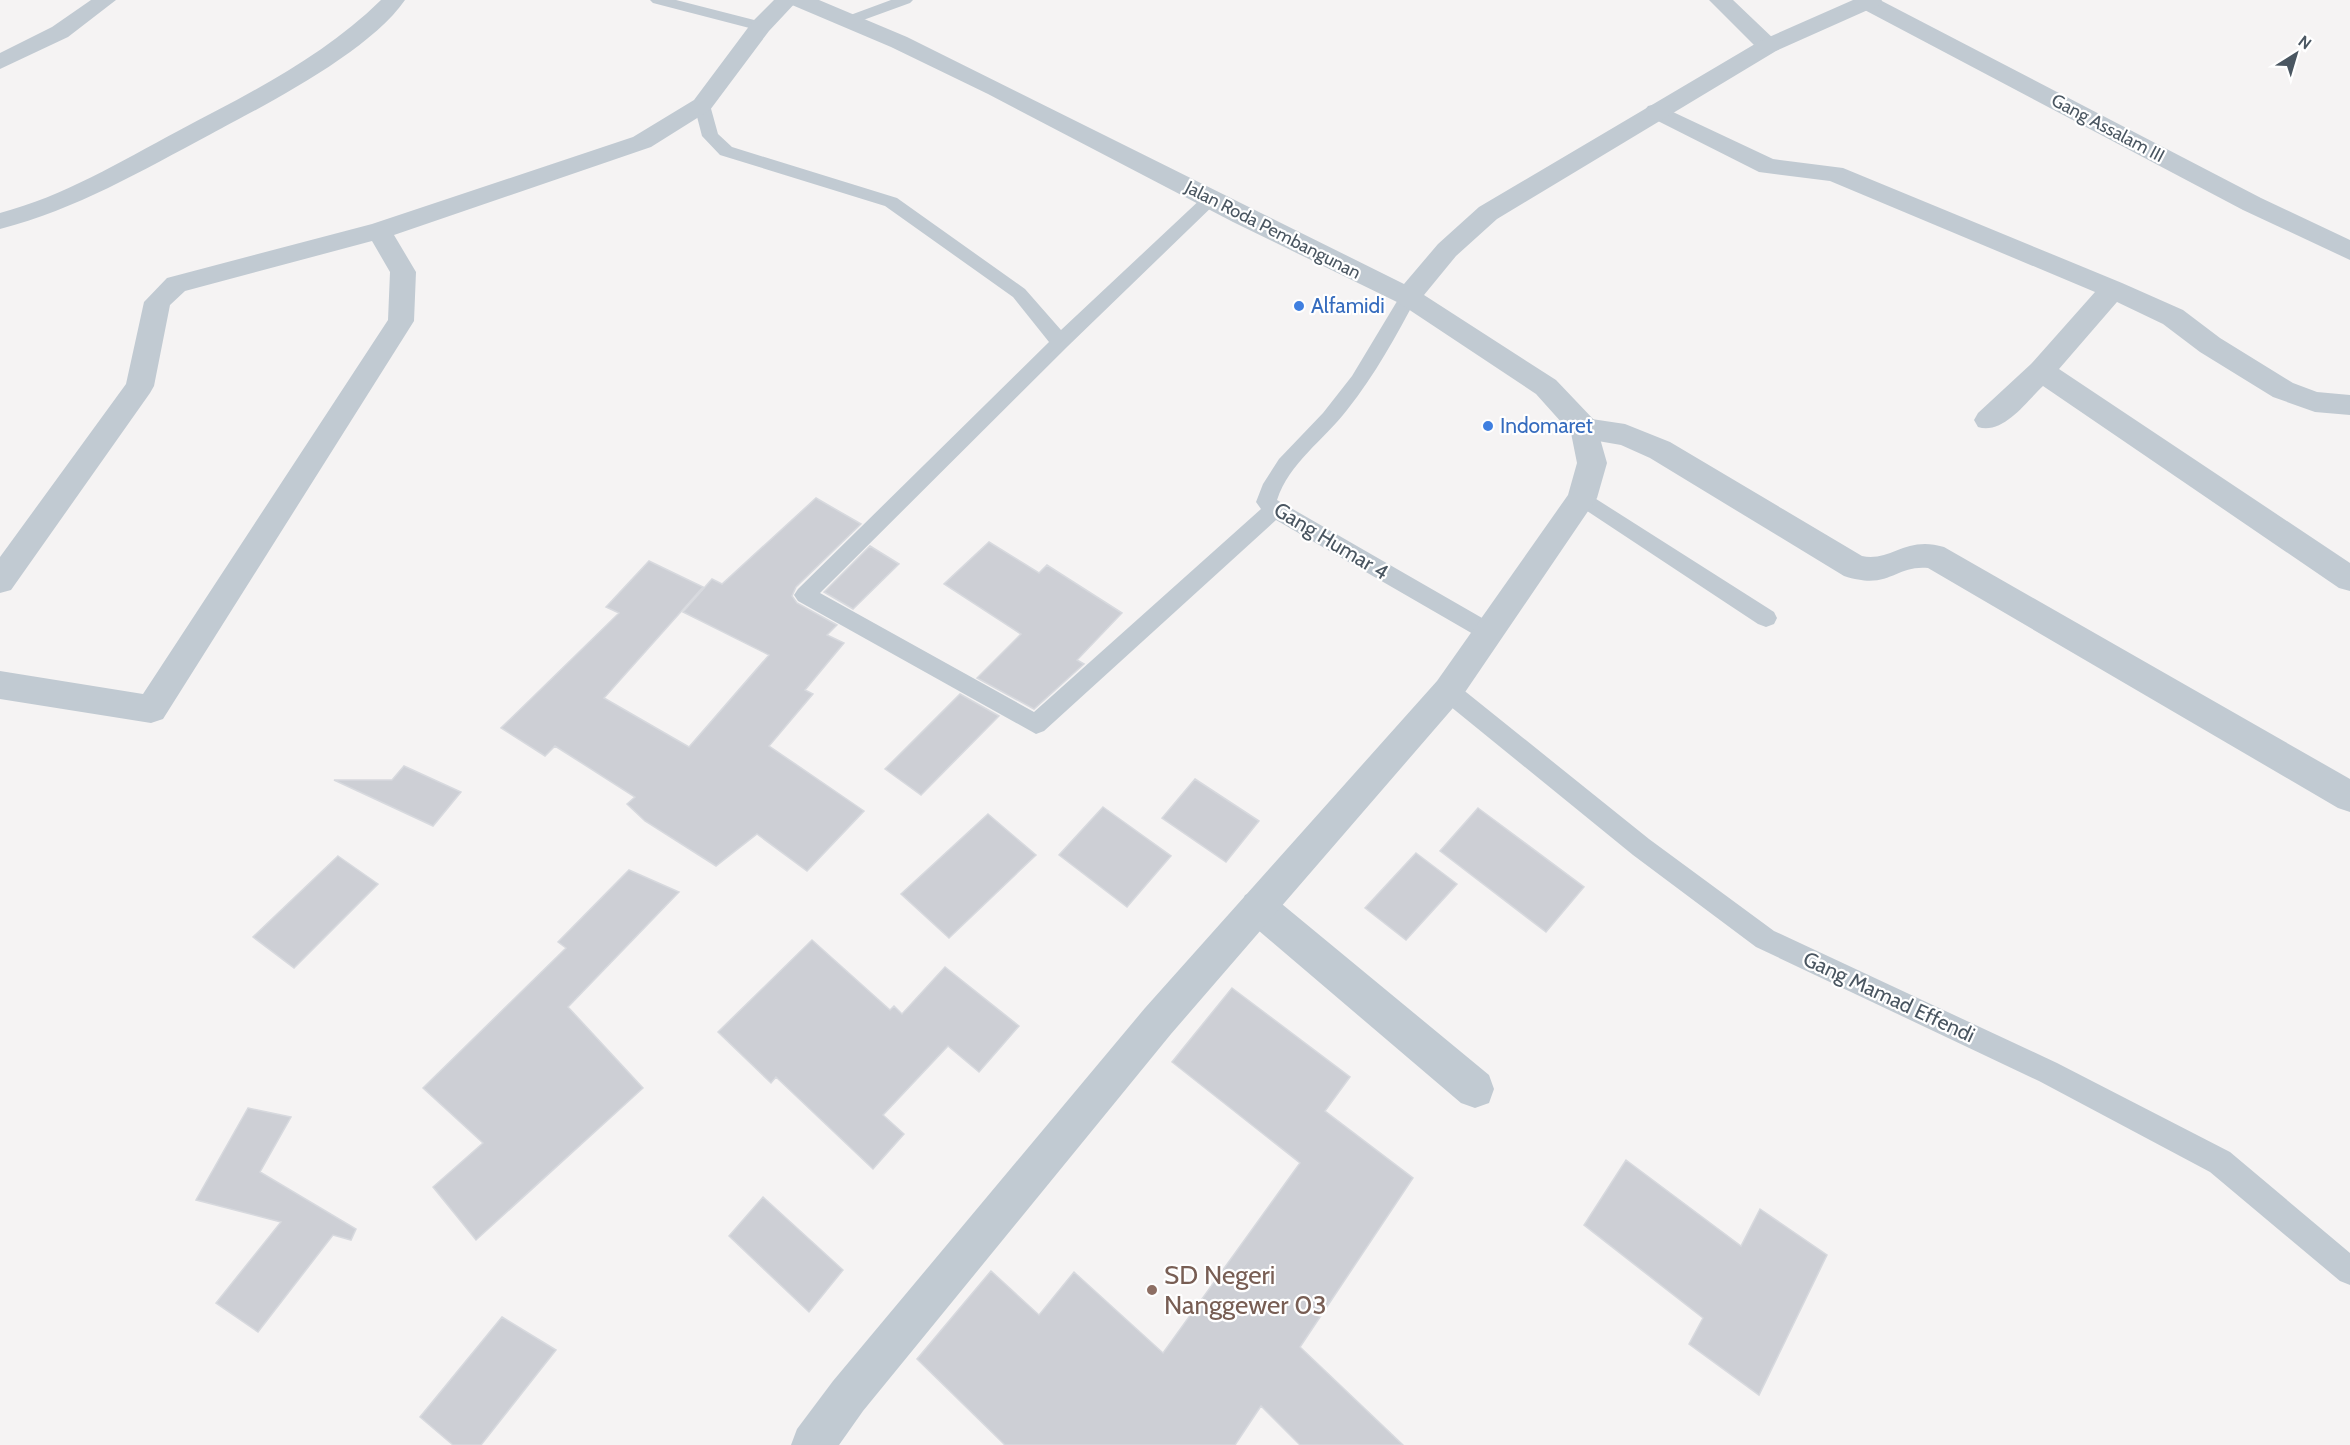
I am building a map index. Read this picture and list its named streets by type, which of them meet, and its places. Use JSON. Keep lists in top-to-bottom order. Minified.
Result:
{"streets":{"street":["Gang Assalam III","Jalan Roda Pembangunan"],"lane":["Gang Humar 4","Gang Mamad Effendi"]},"crossings":[["Jalan Roda Pembangunan","Gang Humar 4"]],"places":["Alfamidi","Indomaret","SD Negeri Nanggewer 03"],"north":"top right"}
